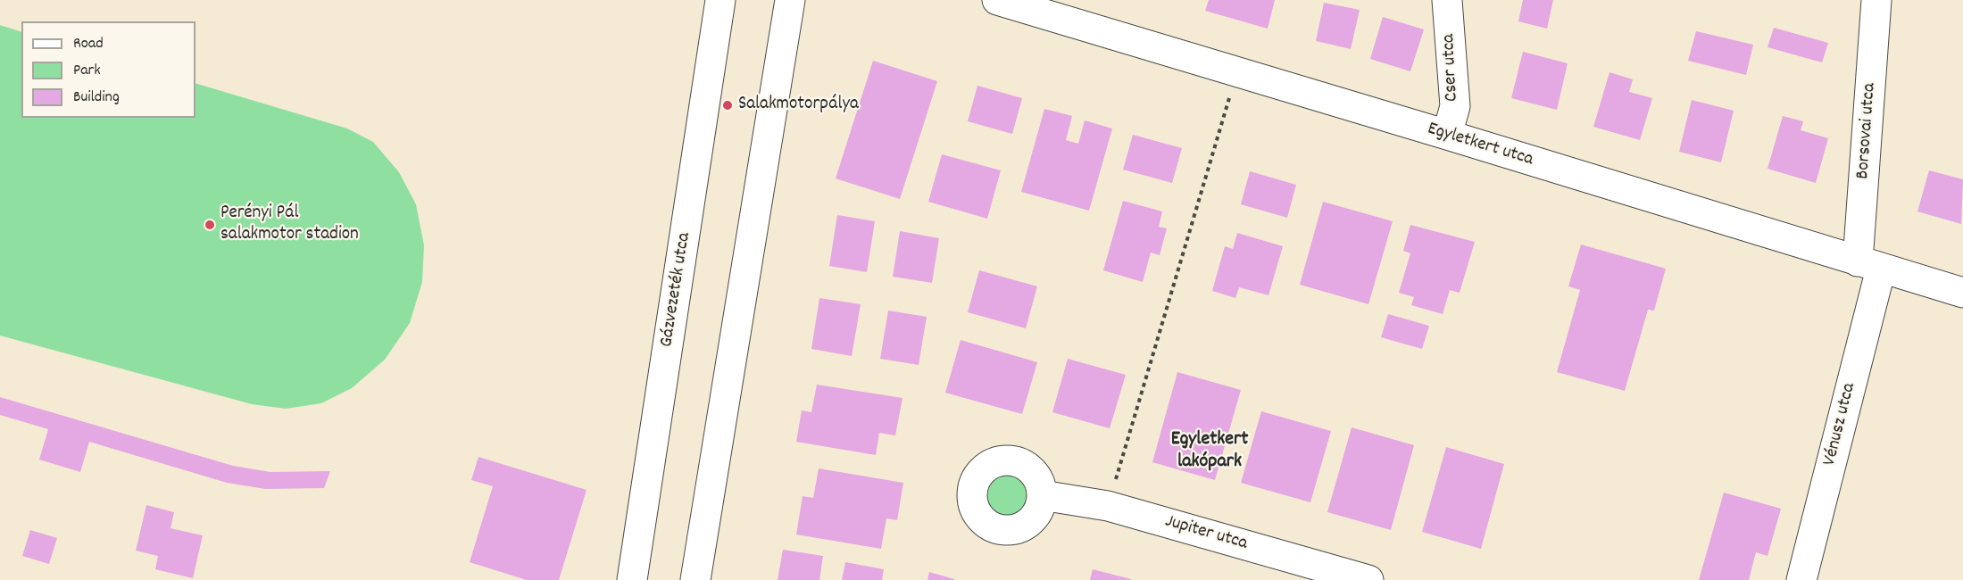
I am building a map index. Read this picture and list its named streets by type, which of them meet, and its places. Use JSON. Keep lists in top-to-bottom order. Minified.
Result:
{"streets":{"street":["Cser utca","Borsovai utca","Egyletkert utca","Gázvezeték utca","Vénusz utca","Jupiter utca"]},"crossings":[["Cser utca","Egyletkert utca"],["Borsovai utca","Egyletkert utca"],["Borsovai utca","Vénusz utca"],["Egyletkert utca","Vénusz utca"]],"districts":["Egyletkert lakópark"],"places":["Salakmotorpálya","Perényi Pál salakmotor stadion"],"legend":["Road","Park","Building"]}
